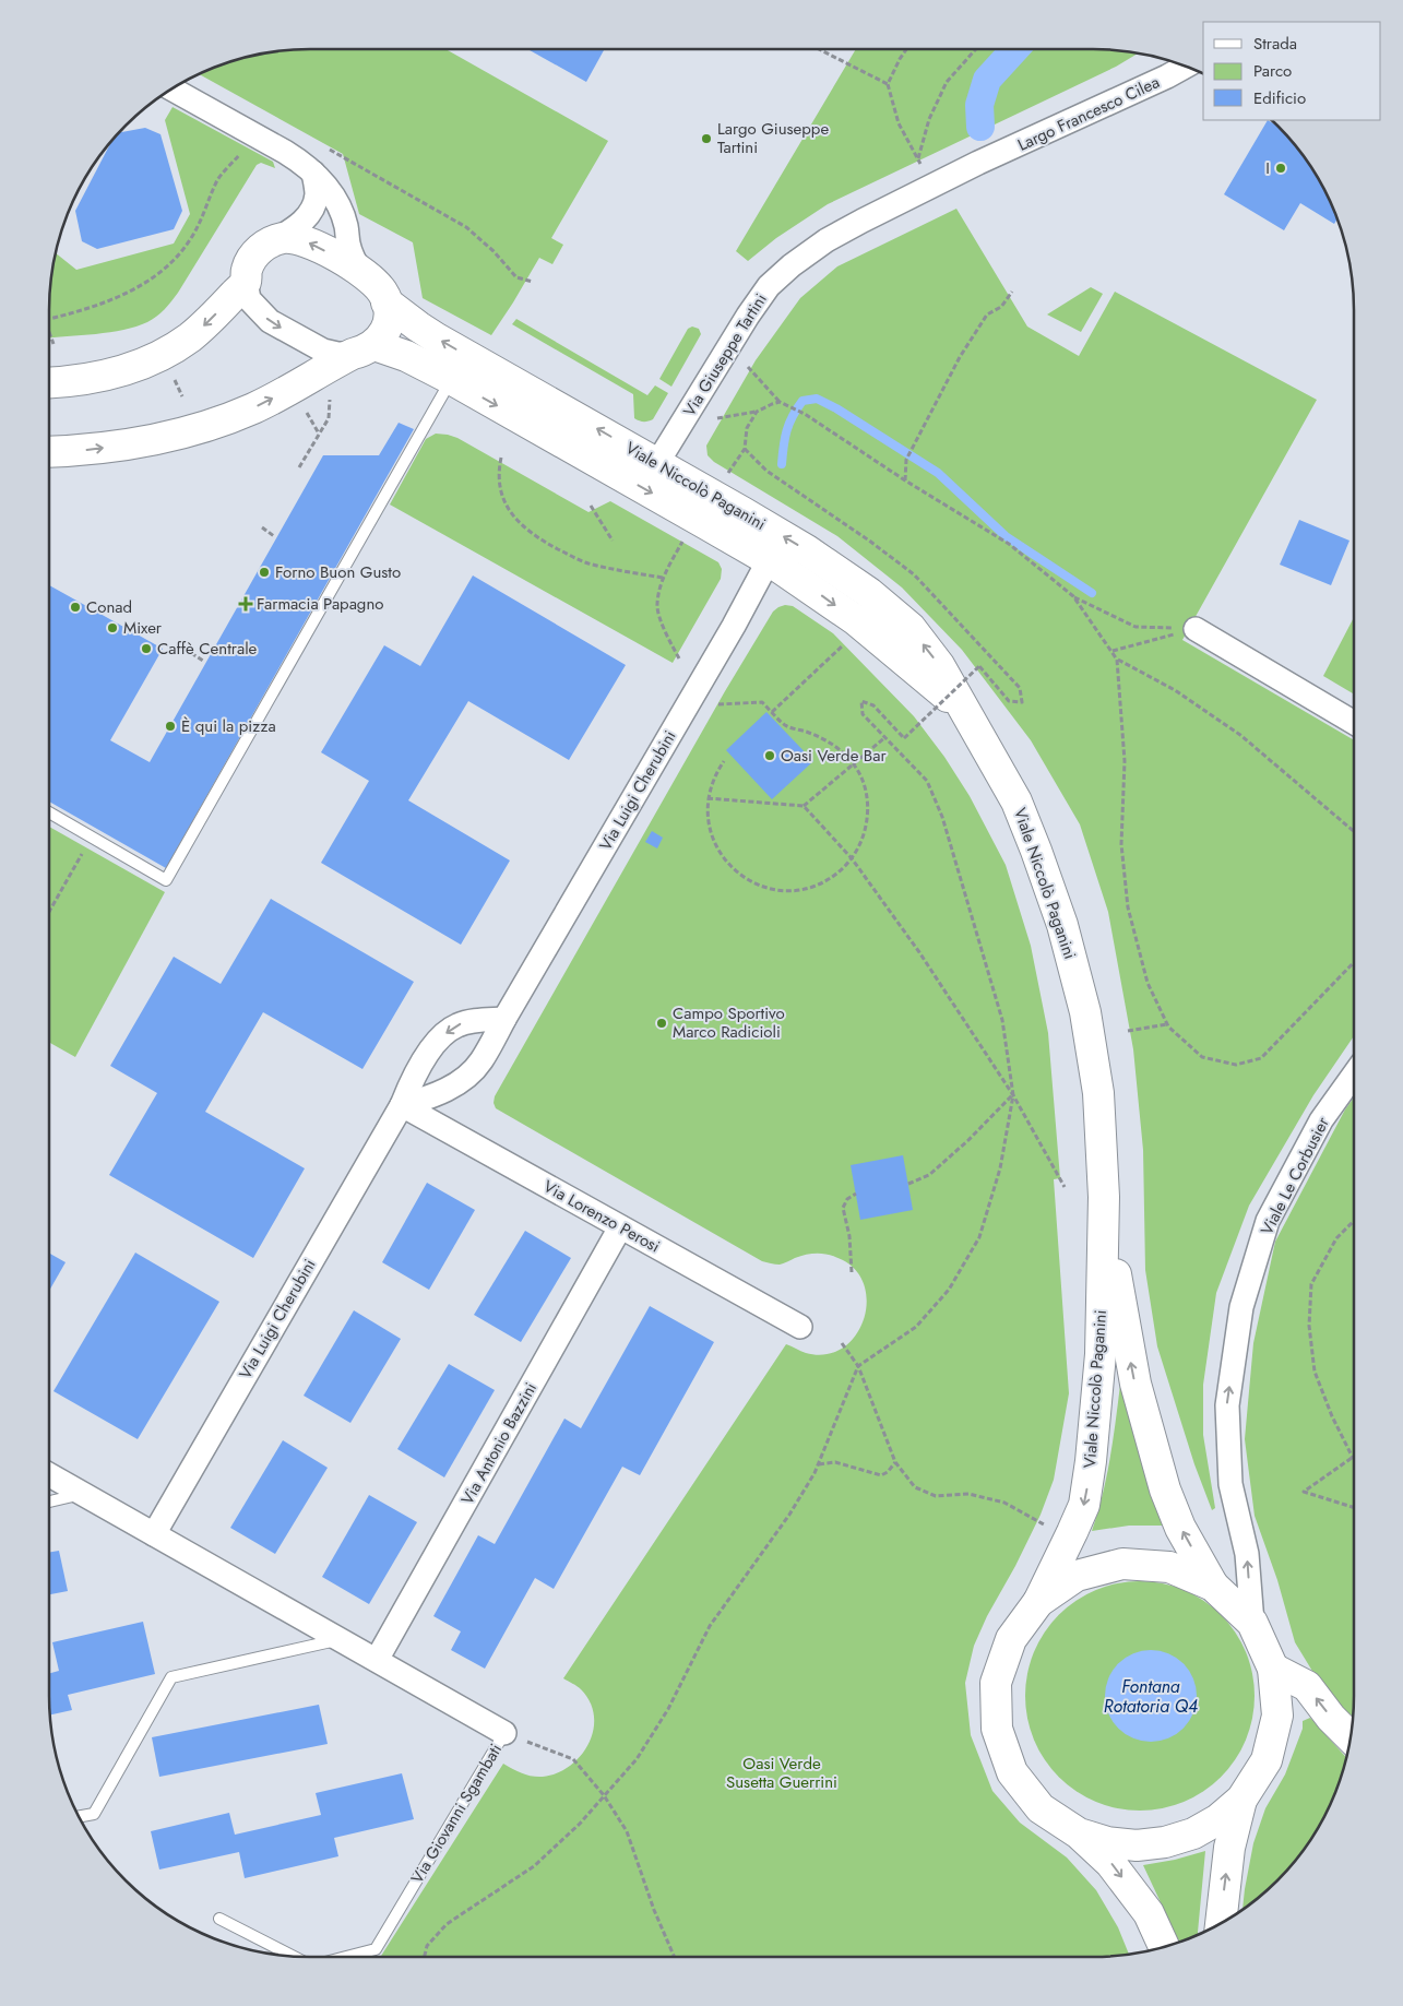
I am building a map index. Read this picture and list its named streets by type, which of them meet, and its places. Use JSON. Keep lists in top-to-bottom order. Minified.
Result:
{"streets":{"street":["Largo Francesco Cilea","Via Giuseppe Tartini","Viale Niccolò Paganini","Via Luigi Cherubini","Viale Le Corbusier","Via Lorenzo Perosi","Via Antonio Bazzini","Via Giovanni Sgambati"]},"crossings":[["Largo Francesco Cilea","Via Giuseppe Tartini"],["Via Giuseppe Tartini","Viale Niccolò Paganini"],["Viale Niccolò Paganini","Via Luigi Cherubini"],["Via Luigi Cherubini","Via Lorenzo Perosi"],["Via Luigi Cherubini","Via Giovanni Sgambati"],["Via Lorenzo Perosi","Via Antonio Bazzini"],["Via Antonio Bazzini","Via Giovanni Sgambati"]],"one_way":["Viale Le Corbusier"],"water":["Fontana Rotatoria Q4"],"parks":["Oasi Verde Susetta Guerrini"],"places":{"other":["Largo Giuseppe Tartini","I","Forno Buon Gusto","Conad","Mixer","Caffè Centrale","È qui la pizza","Oasi Verde Bar","Campo Sportivo Marco Radicioli"],"health":["Farmacia Papagno"]},"legend":["Strada","Parco","Edificio"]}
